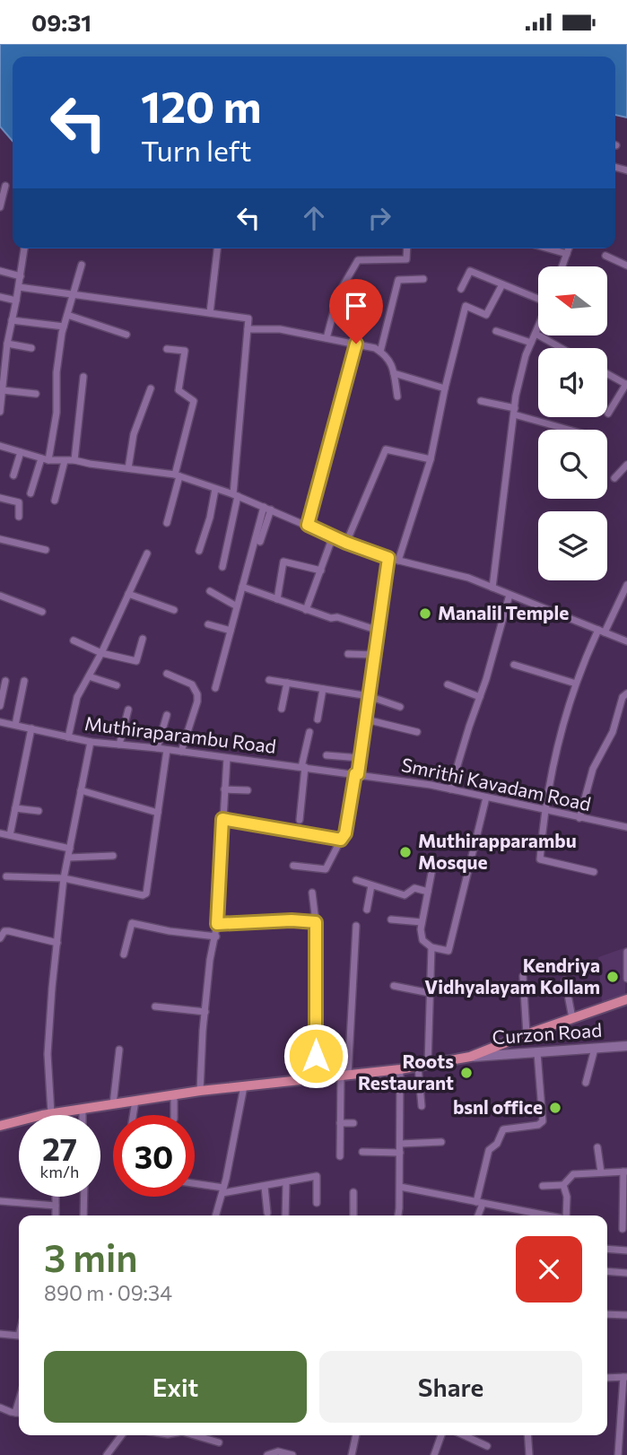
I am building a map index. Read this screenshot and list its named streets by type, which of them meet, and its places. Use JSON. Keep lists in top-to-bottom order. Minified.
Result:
{"streets":{"main road":["Curzon Road"],"street":["Muthiraparambu Road","Smrithi Kavadam Road"]},"crossings":[["Muthiraparambu Road","Smrithi Kavadam Road"]],"places":["Manalil Temple","Muthirapparambu Mosque","Kendriya Vidhyalayam Kollam","Roots Restaurant","bsnl office"],"north":"left","page":{"status":"09:31","turn":["120 m","Turn left"],"speed":"27 km/h","limit":"30","heading":["3 min","890 m · 09:34"],"buttons":["Exit","Share"]}}
